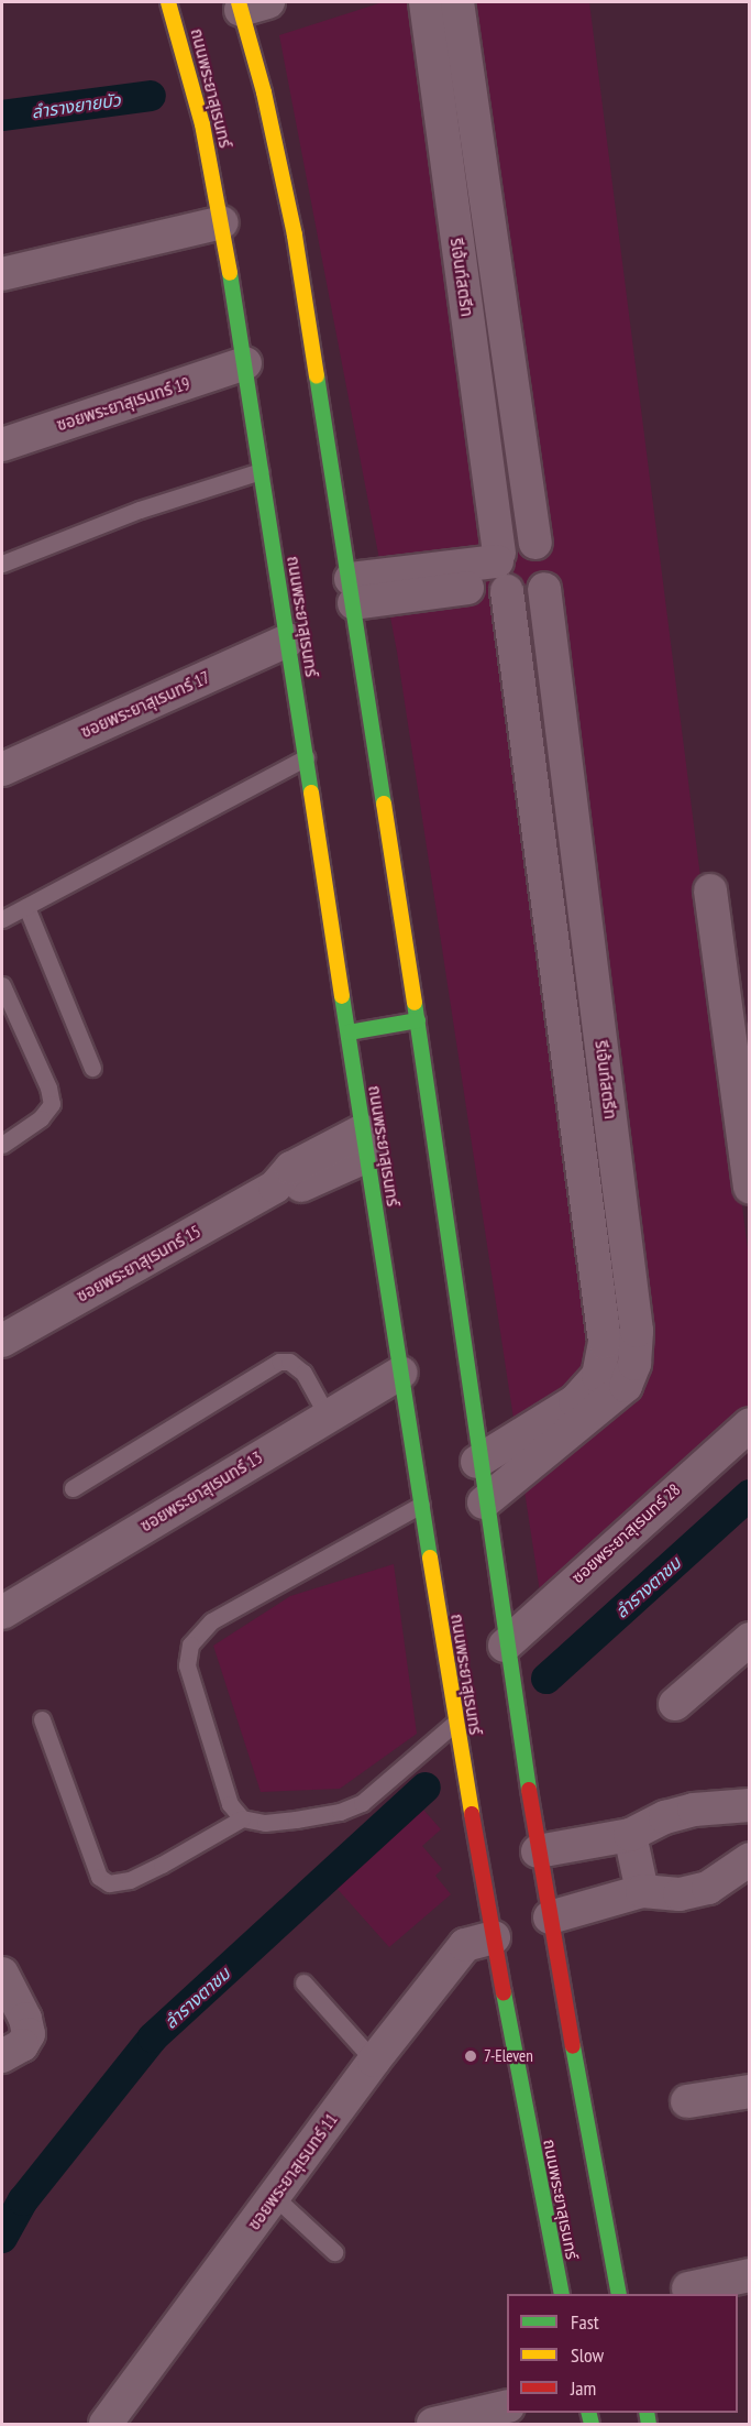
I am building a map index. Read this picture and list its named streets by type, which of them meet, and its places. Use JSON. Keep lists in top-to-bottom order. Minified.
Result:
{"streets":{"street":["ถนนพระยาสุเรนทร์","รีเจ้นท์สตรีท","ซอยพระยาสุเรนทร์ 19","ซอยพระยาสุเรนทร์ 17","ซอยพระยาสุเรนทร์ 15","ซอยพระยาสุเรนทร์ 13","ซอยพระยาสุเรนทร์ 28","ซอยพระยาสุเรนทร์ 11"]},"crossings":[["ถนนพระยาสุเรนทร์","ซอยพระยาสุเรนทร์ 19"],["ถนนพระยาสุเรนทร์","ซอยพระยาสุเรนทร์ 17"],["ถนนพระยาสุเรนทร์","ซอยพระยาสุเรนทร์ 15"],["ถนนพระยาสุเรนทร์","ซอยพระยาสุเรนทร์ 13"],["ถนนพระยาสุเรนทร์","ซอยพระยาสุเรนทร์ 11"]],"water":["ลำรางยายบัว","ลำรางตาชม"],"places":["7-Eleven"],"legend":["Fast","Slow","Jam"]}
